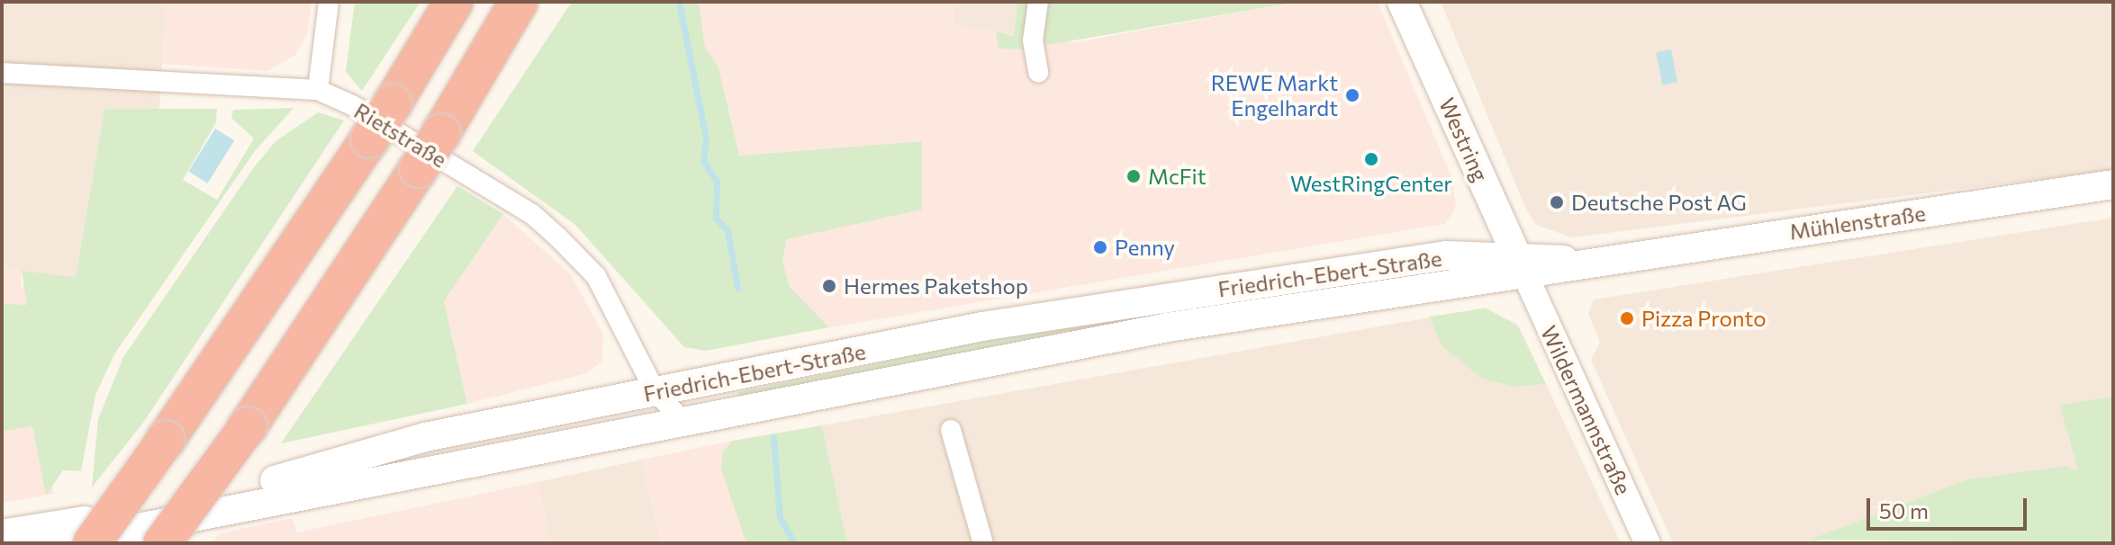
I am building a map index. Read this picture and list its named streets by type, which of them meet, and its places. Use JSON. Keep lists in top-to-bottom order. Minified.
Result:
{"streets":{"main road":["Westring","Mühlenstraße","Friedrich-Ebert-Straße"],"street":["Rietstraße","Wildermannstraße"]},"crossings":[["Rietstraße","Friedrich-Ebert-Straße"],["Westring","Mühlenstraße"],["Westring","Friedrich-Ebert-Straße"],["Westring","Wildermannstraße"],["Mühlenstraße","Friedrich-Ebert-Straße"],["Mühlenstraße","Wildermannstraße"],["Friedrich-Ebert-Straße","Wildermannstraße"]],"places":["REWE Markt Engelhardt","WestRingCenter","McFit","Deutsche Post AG","Penny","Hermes Paketshop","Pizza Pronto"],"scale_bar":"50 m"}
